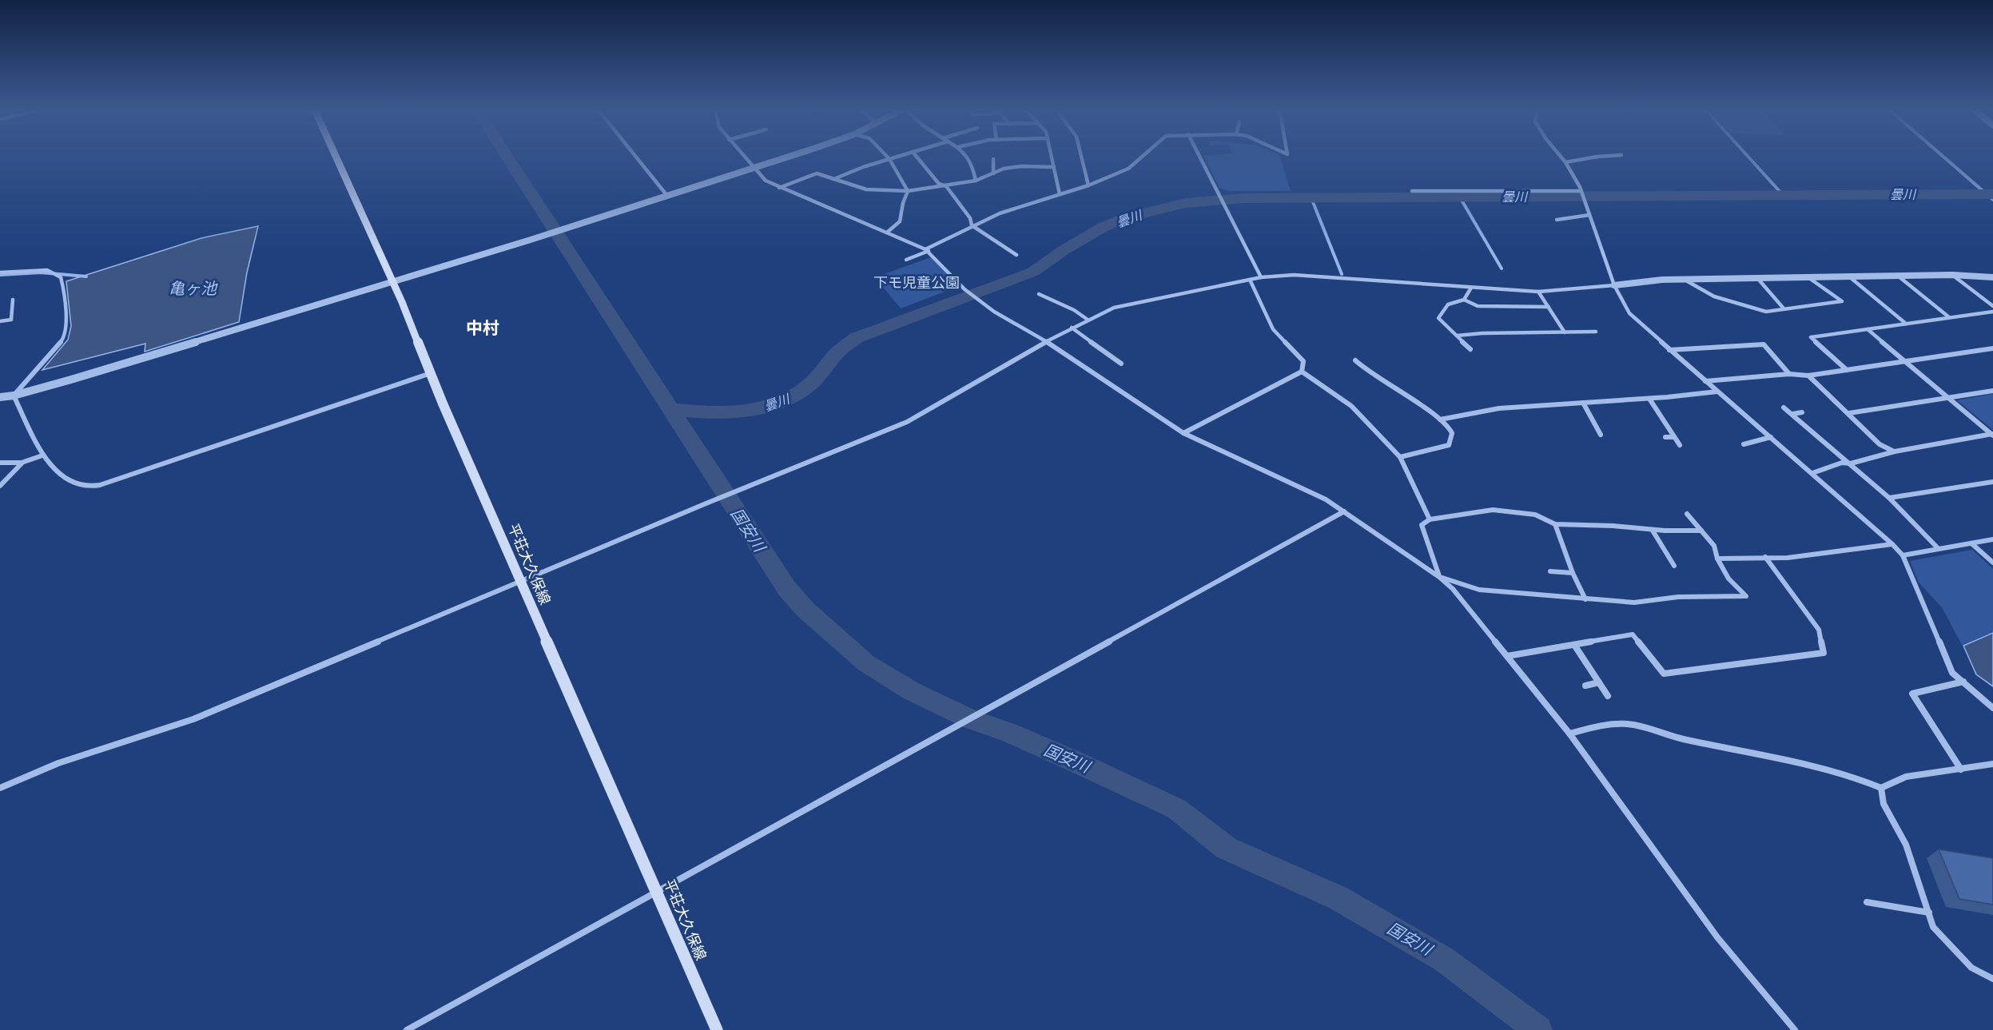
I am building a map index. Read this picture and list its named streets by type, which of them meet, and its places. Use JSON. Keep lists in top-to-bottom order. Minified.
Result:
{"streets":{"main road":["平荘大久保線"]},"districts":["中村"],"water":["曇川","亀ヶ池","国安川"],"parks":["下モ児童公園"]}
